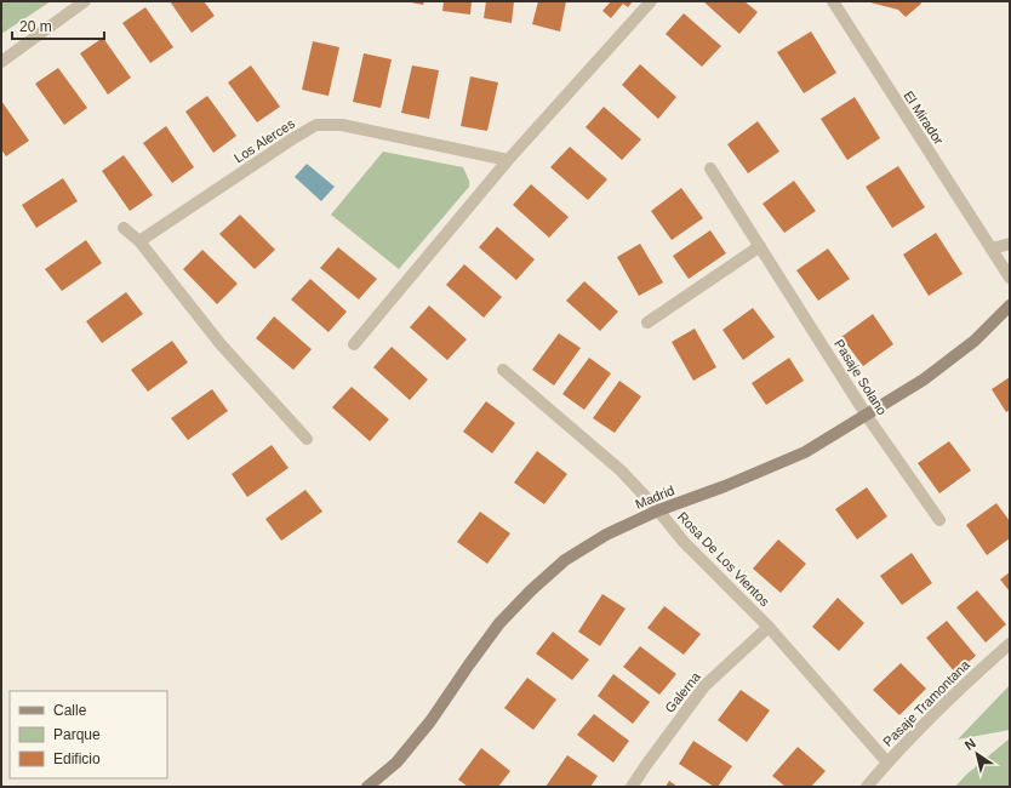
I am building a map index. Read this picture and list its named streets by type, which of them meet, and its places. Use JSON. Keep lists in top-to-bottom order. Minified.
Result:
{"streets":{"street":["El Mirador","Los Alerces","Pasaje Solano","Madrid","Rosa De Los Vientos","Galerna","Pasaje Tramontana"]},"crossings":[["Pasaje Solano","Madrid"],["Madrid","Rosa De Los Vientos"],["Rosa De Los Vientos","Galerna"],["Rosa De Los Vientos","Pasaje Tramontana"]],"legend":["Calle","Parque","Edificio"],"scale_bar":"20 m","north":"top left"}
